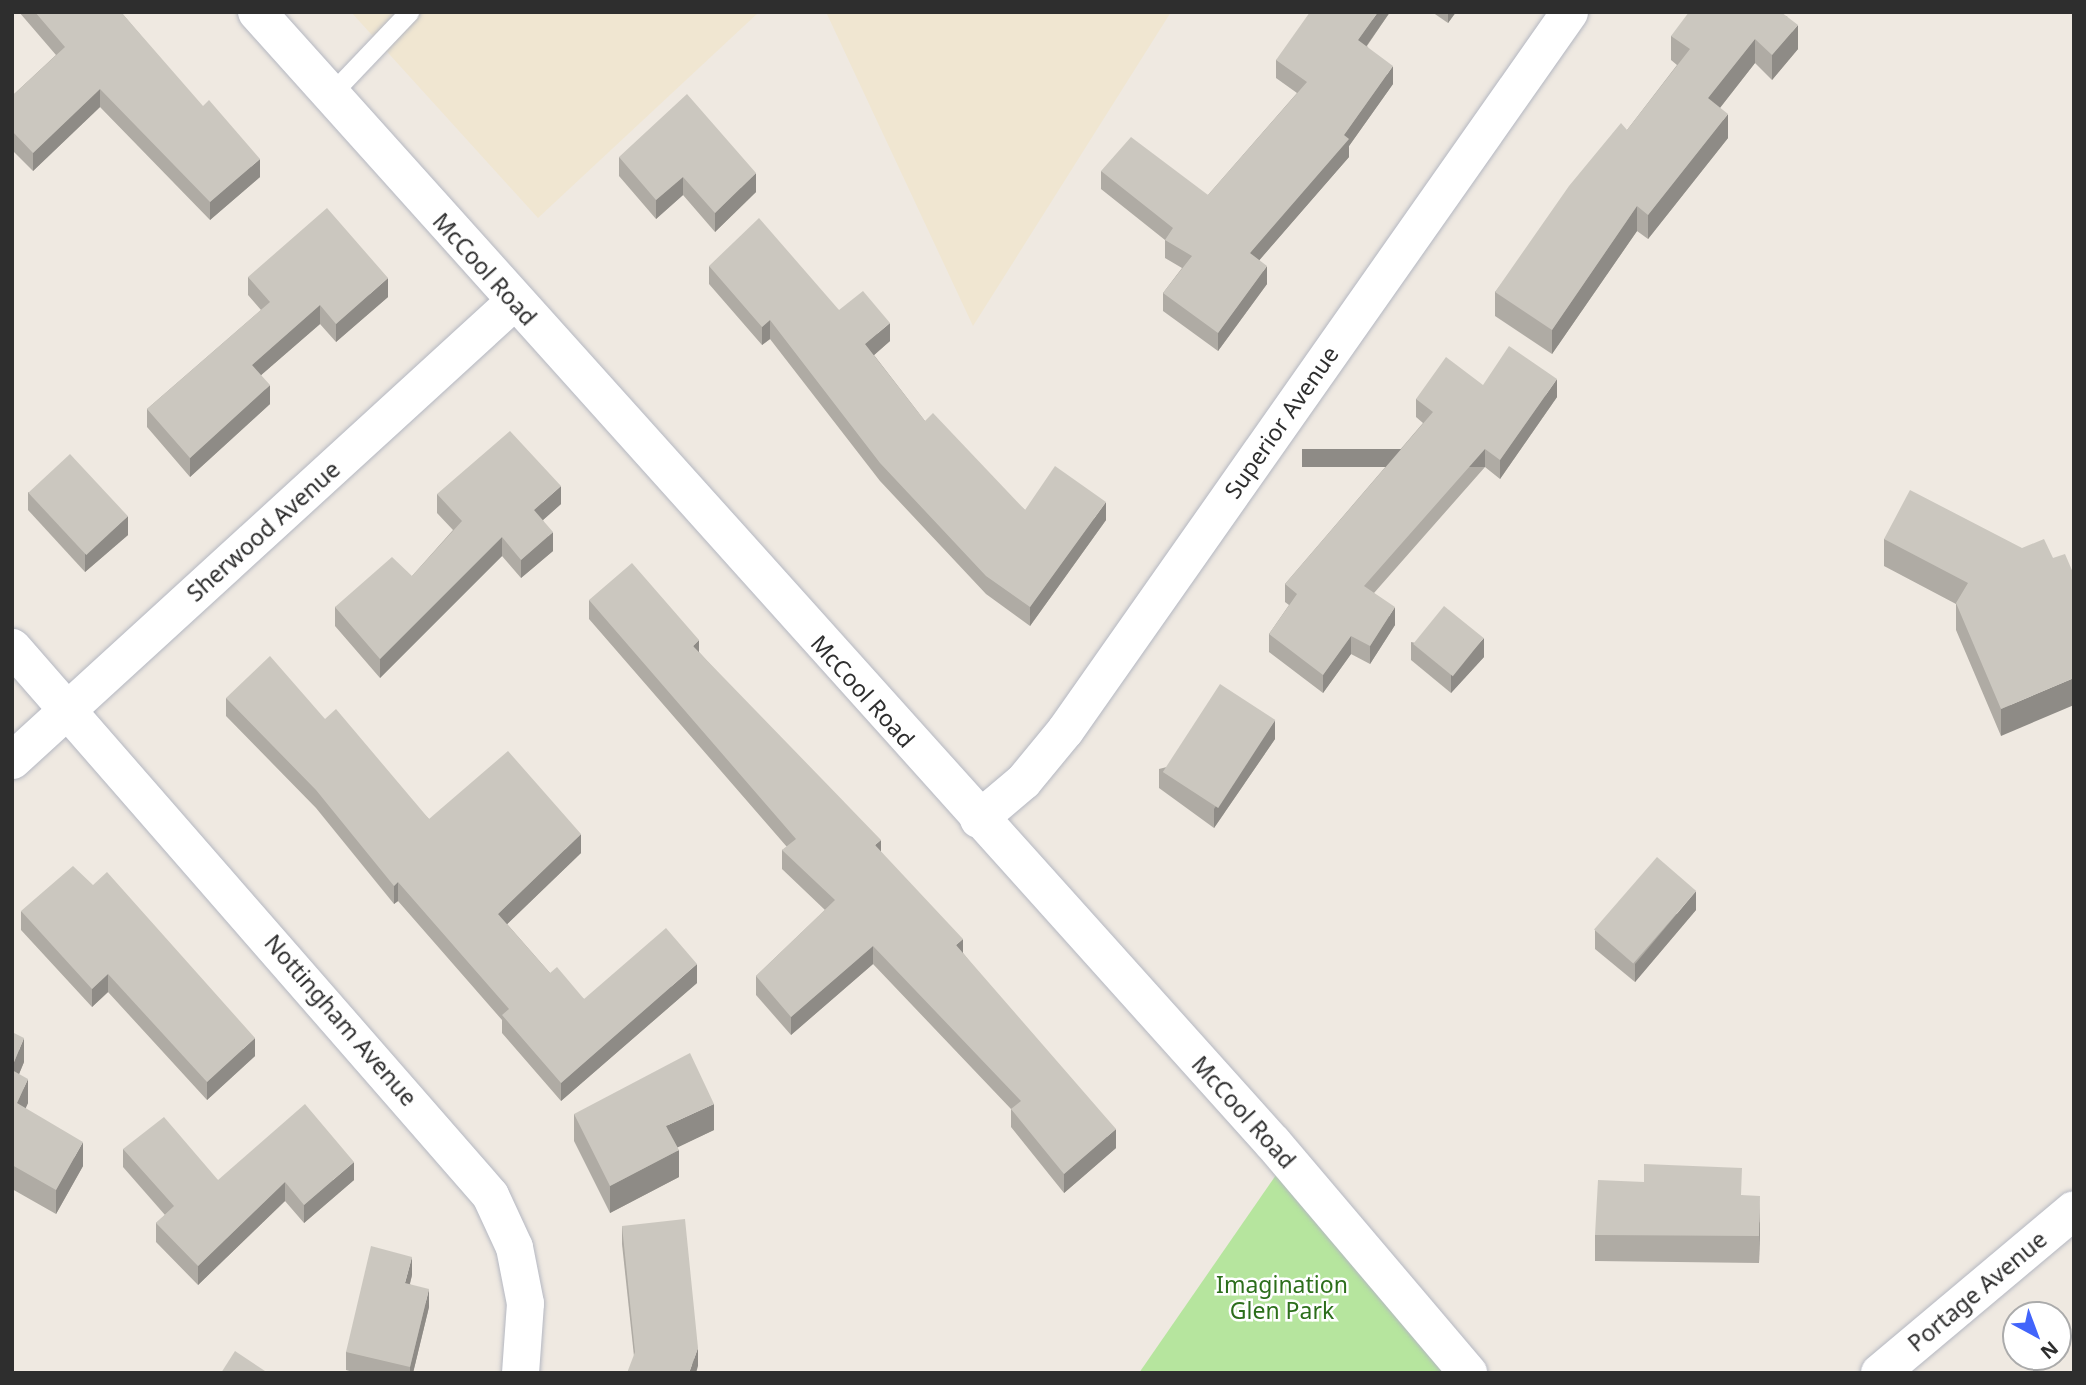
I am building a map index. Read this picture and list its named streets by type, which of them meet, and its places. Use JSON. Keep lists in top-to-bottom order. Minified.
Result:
{"streets":{"street":["McCool Road","Superior Avenue","Sherwood Avenue","Nottingham Avenue","Portage Avenue"]},"crossings":[["McCool Road","Superior Avenue"],["McCool Road","Sherwood Avenue"],["Sherwood Avenue","Nottingham Avenue"]],"parks":["Imagination Glen Park"],"north":"bottom right"}
